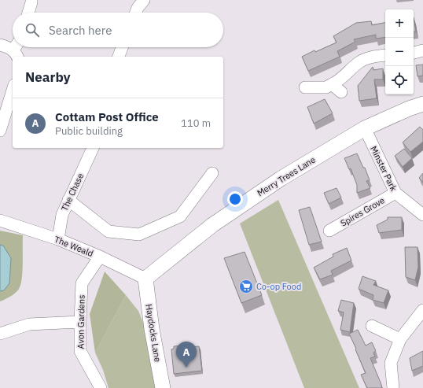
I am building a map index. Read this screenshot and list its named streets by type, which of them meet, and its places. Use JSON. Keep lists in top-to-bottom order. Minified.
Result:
{"streets":{"street":["Minster Park","Merry Trees Lane","The Chase","Spires Grove","The Weald","Avon Gardens","Haydocks Lane"]},"crossings":[["Minster Park","Merry Trees Lane"],["Minster Park","Spires Grove"],["Merry Trees Lane","The Weald"],["Merry Trees Lane","Haydocks Lane"],["The Chase","The Weald"],["The Weald","Avon Gardens"],["The Weald","Haydocks Lane"]],"places":{"supermarket":["Co-op Food"]},"page":{"map_buttons":["+","−"],"search":"Search here","heading":"Nearby","list":[{"mark":"A","name":"Cottam Post Office","note":"Public building","value":"110 m"}],"pins":"A"}}
